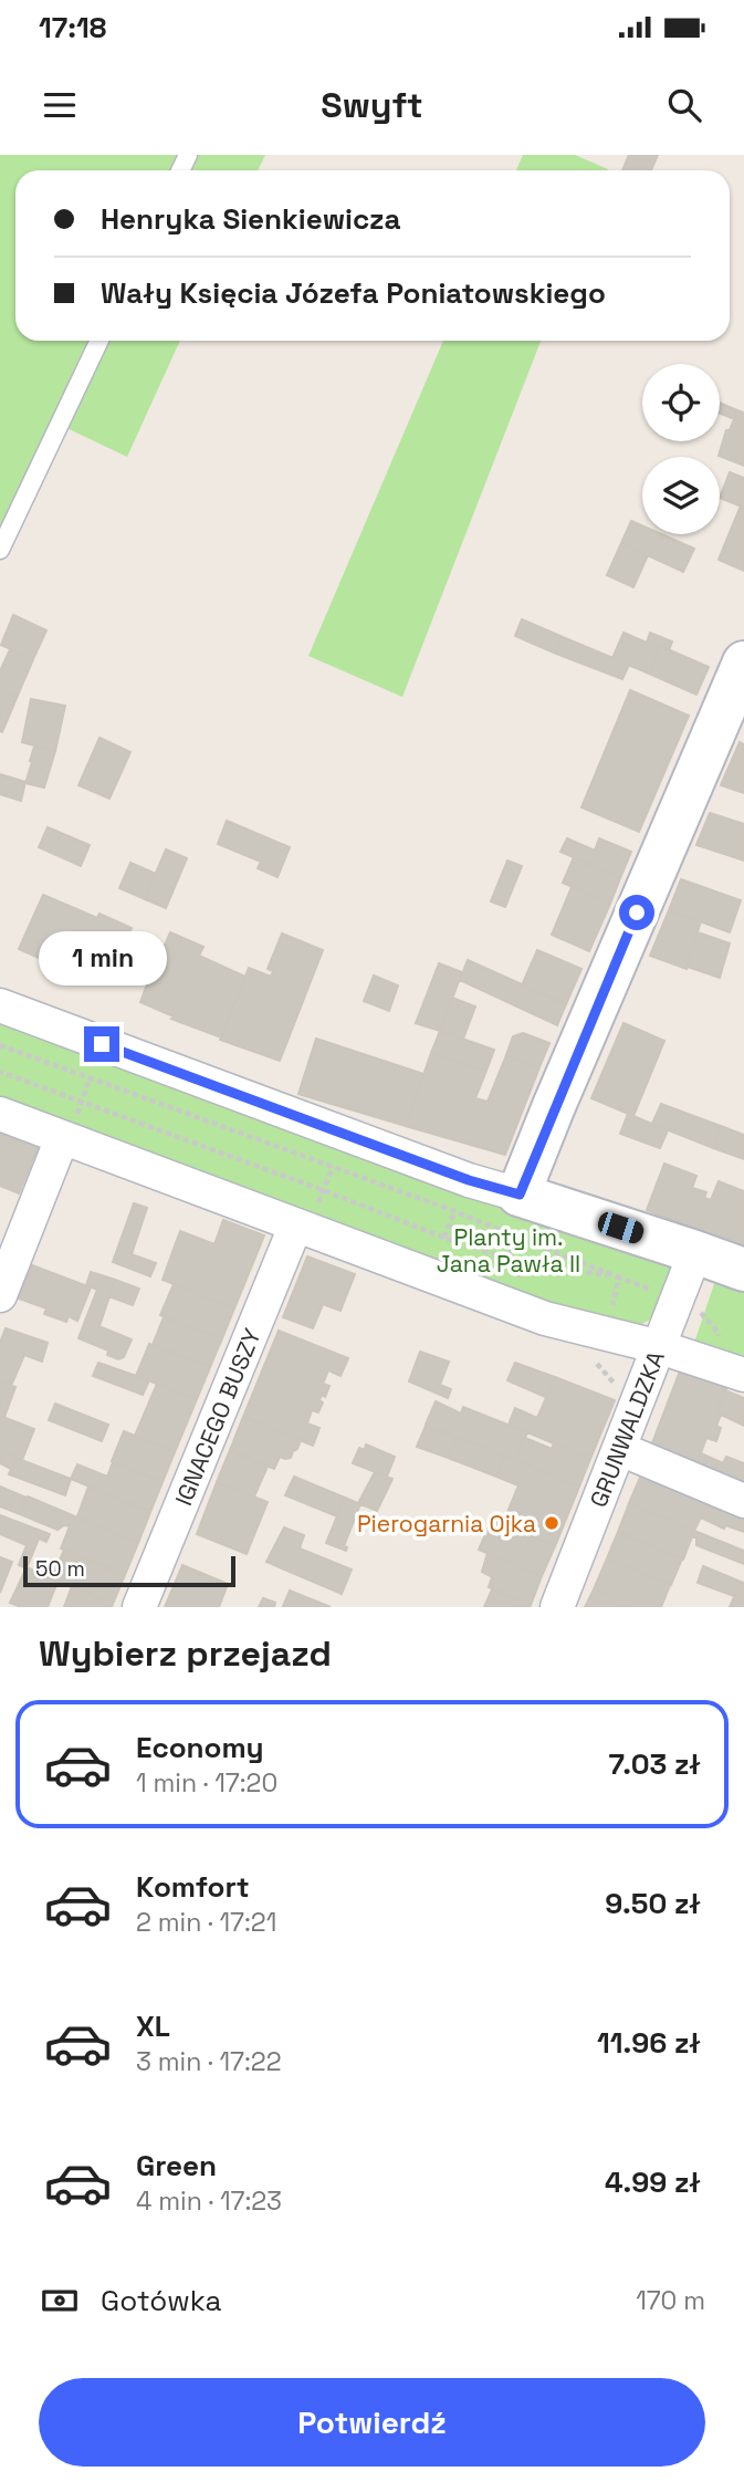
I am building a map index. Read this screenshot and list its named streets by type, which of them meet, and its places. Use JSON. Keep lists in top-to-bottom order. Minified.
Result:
{"streets":{"street":["IGNACEGO BUSZY","GRUNWALDZKA"]},"parks":["Planty im. Jana Pawła II"],"places":["Pierogarnia Ojka"],"scale_bar":"50 m","page":{"status":"17:18","header":"Swyft","banner":["Henryka Sienkiewicza","Wały Księcia Józefa Poniatowskiego"],"bubble":"1 min","scale":"50 m","heading":"Wybierz przejazd","list":[{"name":"Economy","note":"1 min · 17:20","value":"7.03 zł"},{"name":"Komfort","note":"2 min · 17:21","value":"9.50 zł"},{"name":"XL","note":"3 min · 17:22","value":"11.96 zł"},{"name":"Green","note":"4 min · 17:23","value":"4.99 zł"}],"pay":["Gotówka","170 m"],"buttons":"Potwierdź"}}
